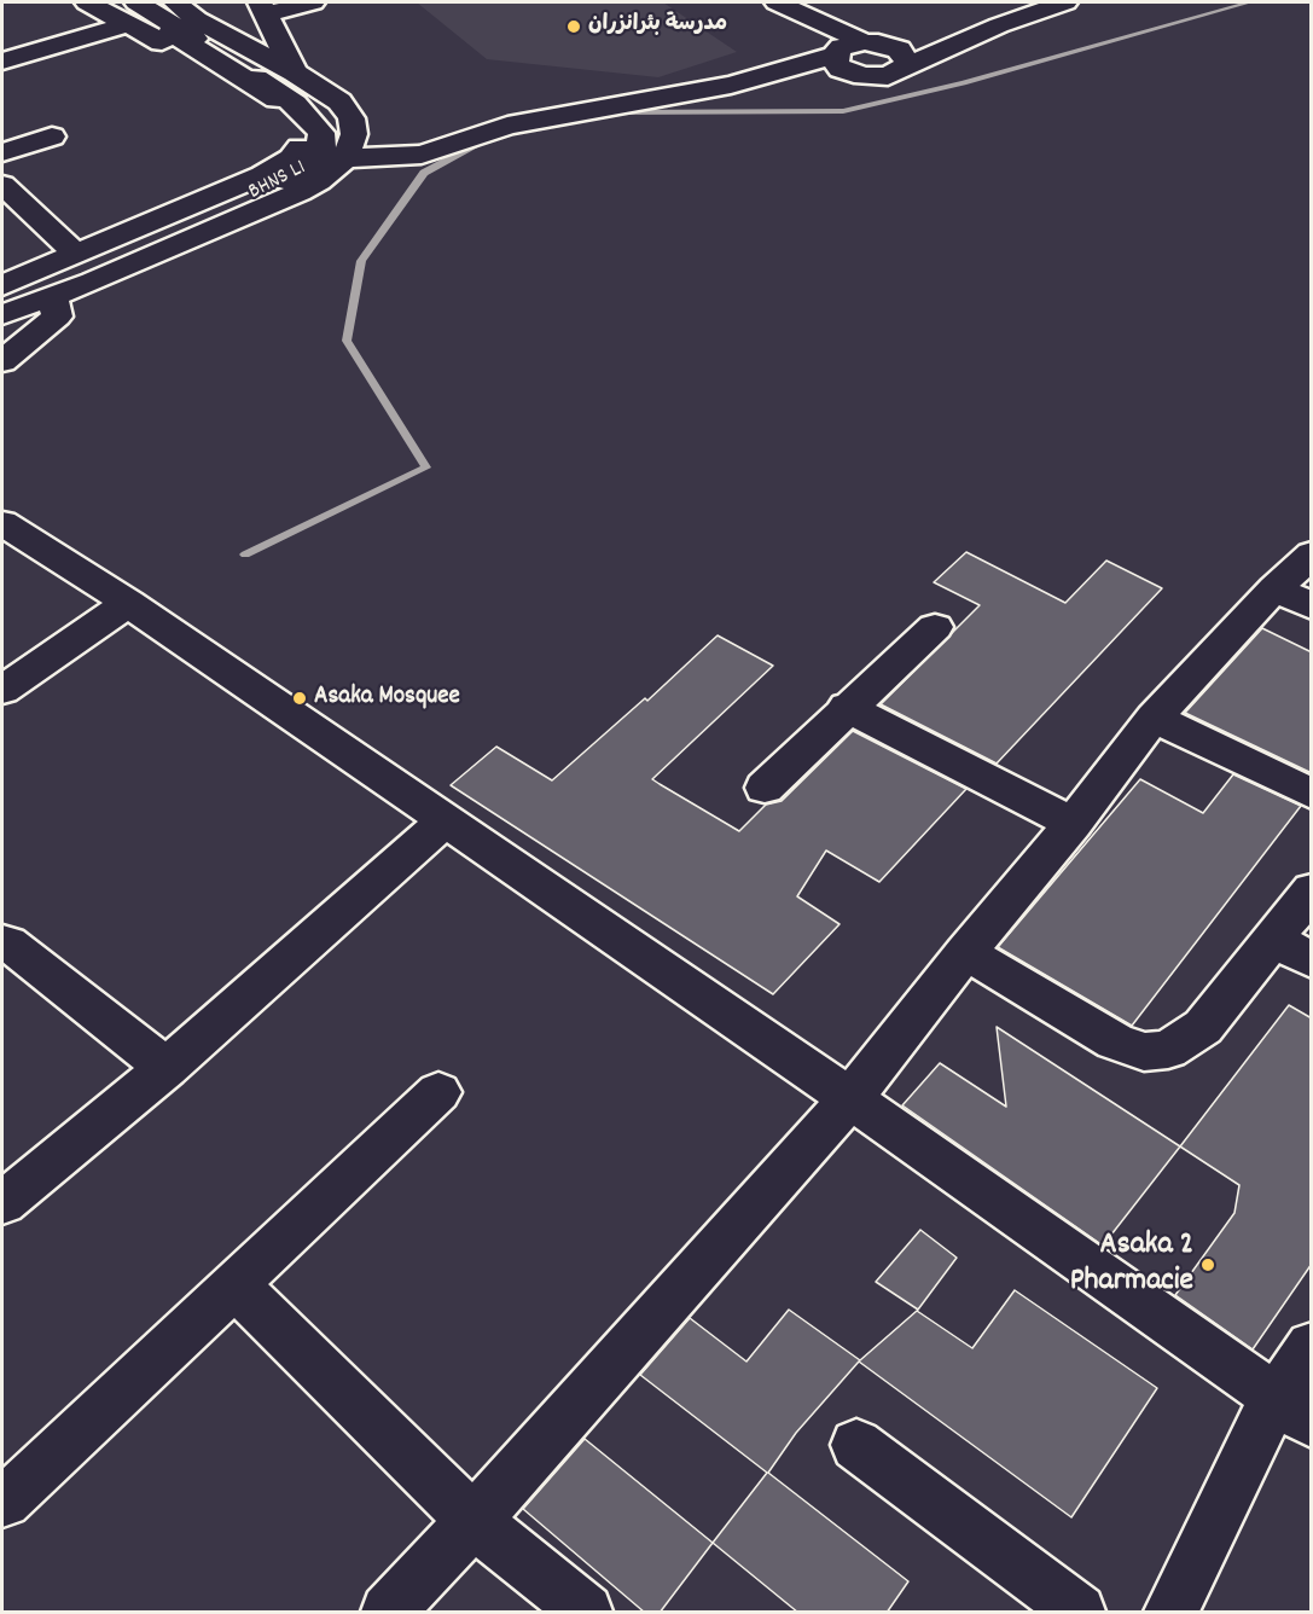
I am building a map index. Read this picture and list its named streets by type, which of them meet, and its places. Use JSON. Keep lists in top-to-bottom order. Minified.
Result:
{"streets":{"street":["BHNS L1"]},"places":["مدرسة بئرانزران","Asaka Mosquee","Asaka 2 Pharmacie"]}
